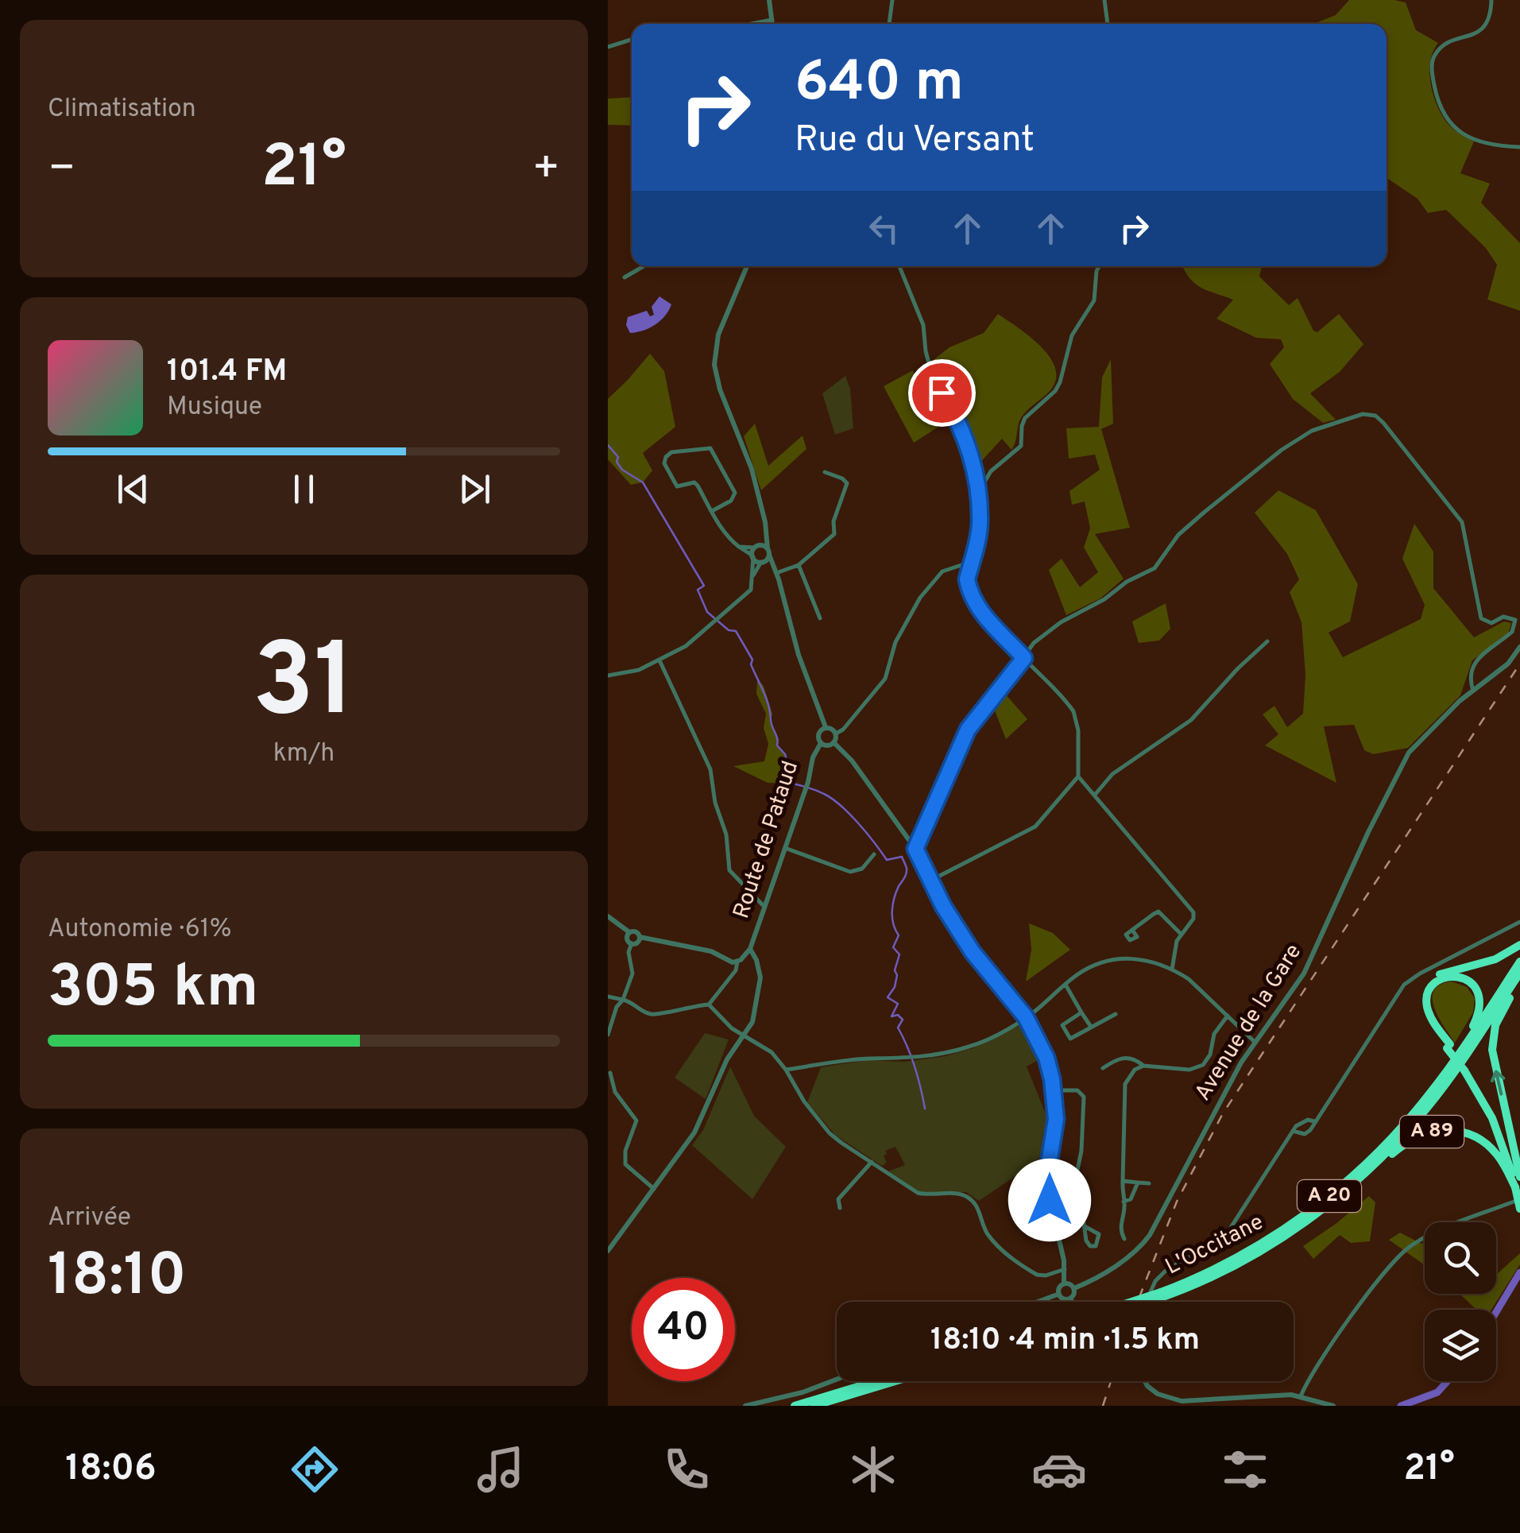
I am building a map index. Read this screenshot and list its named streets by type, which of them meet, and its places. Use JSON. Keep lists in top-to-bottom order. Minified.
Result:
{"streets":{"highway":["A 89","A 20","L'Occitane"],"street":["Route de Pataud","Avenue de la Gare"]},"crossings":[["A 89","L'Occitane"]],"page":{"tile":["Climatisation",["31","km/h"],["Autonomie · 61%","305 km"],["Arrivée","18:10"]],"turn":["640 m","Rue du Versant"],"heat":["−","21°","+"],"song":["101.4 FM","Musique"],"limit":"40","trip":"18:10 · 4 min · 1.5 km","tabs":["18:06","21°"]}}
